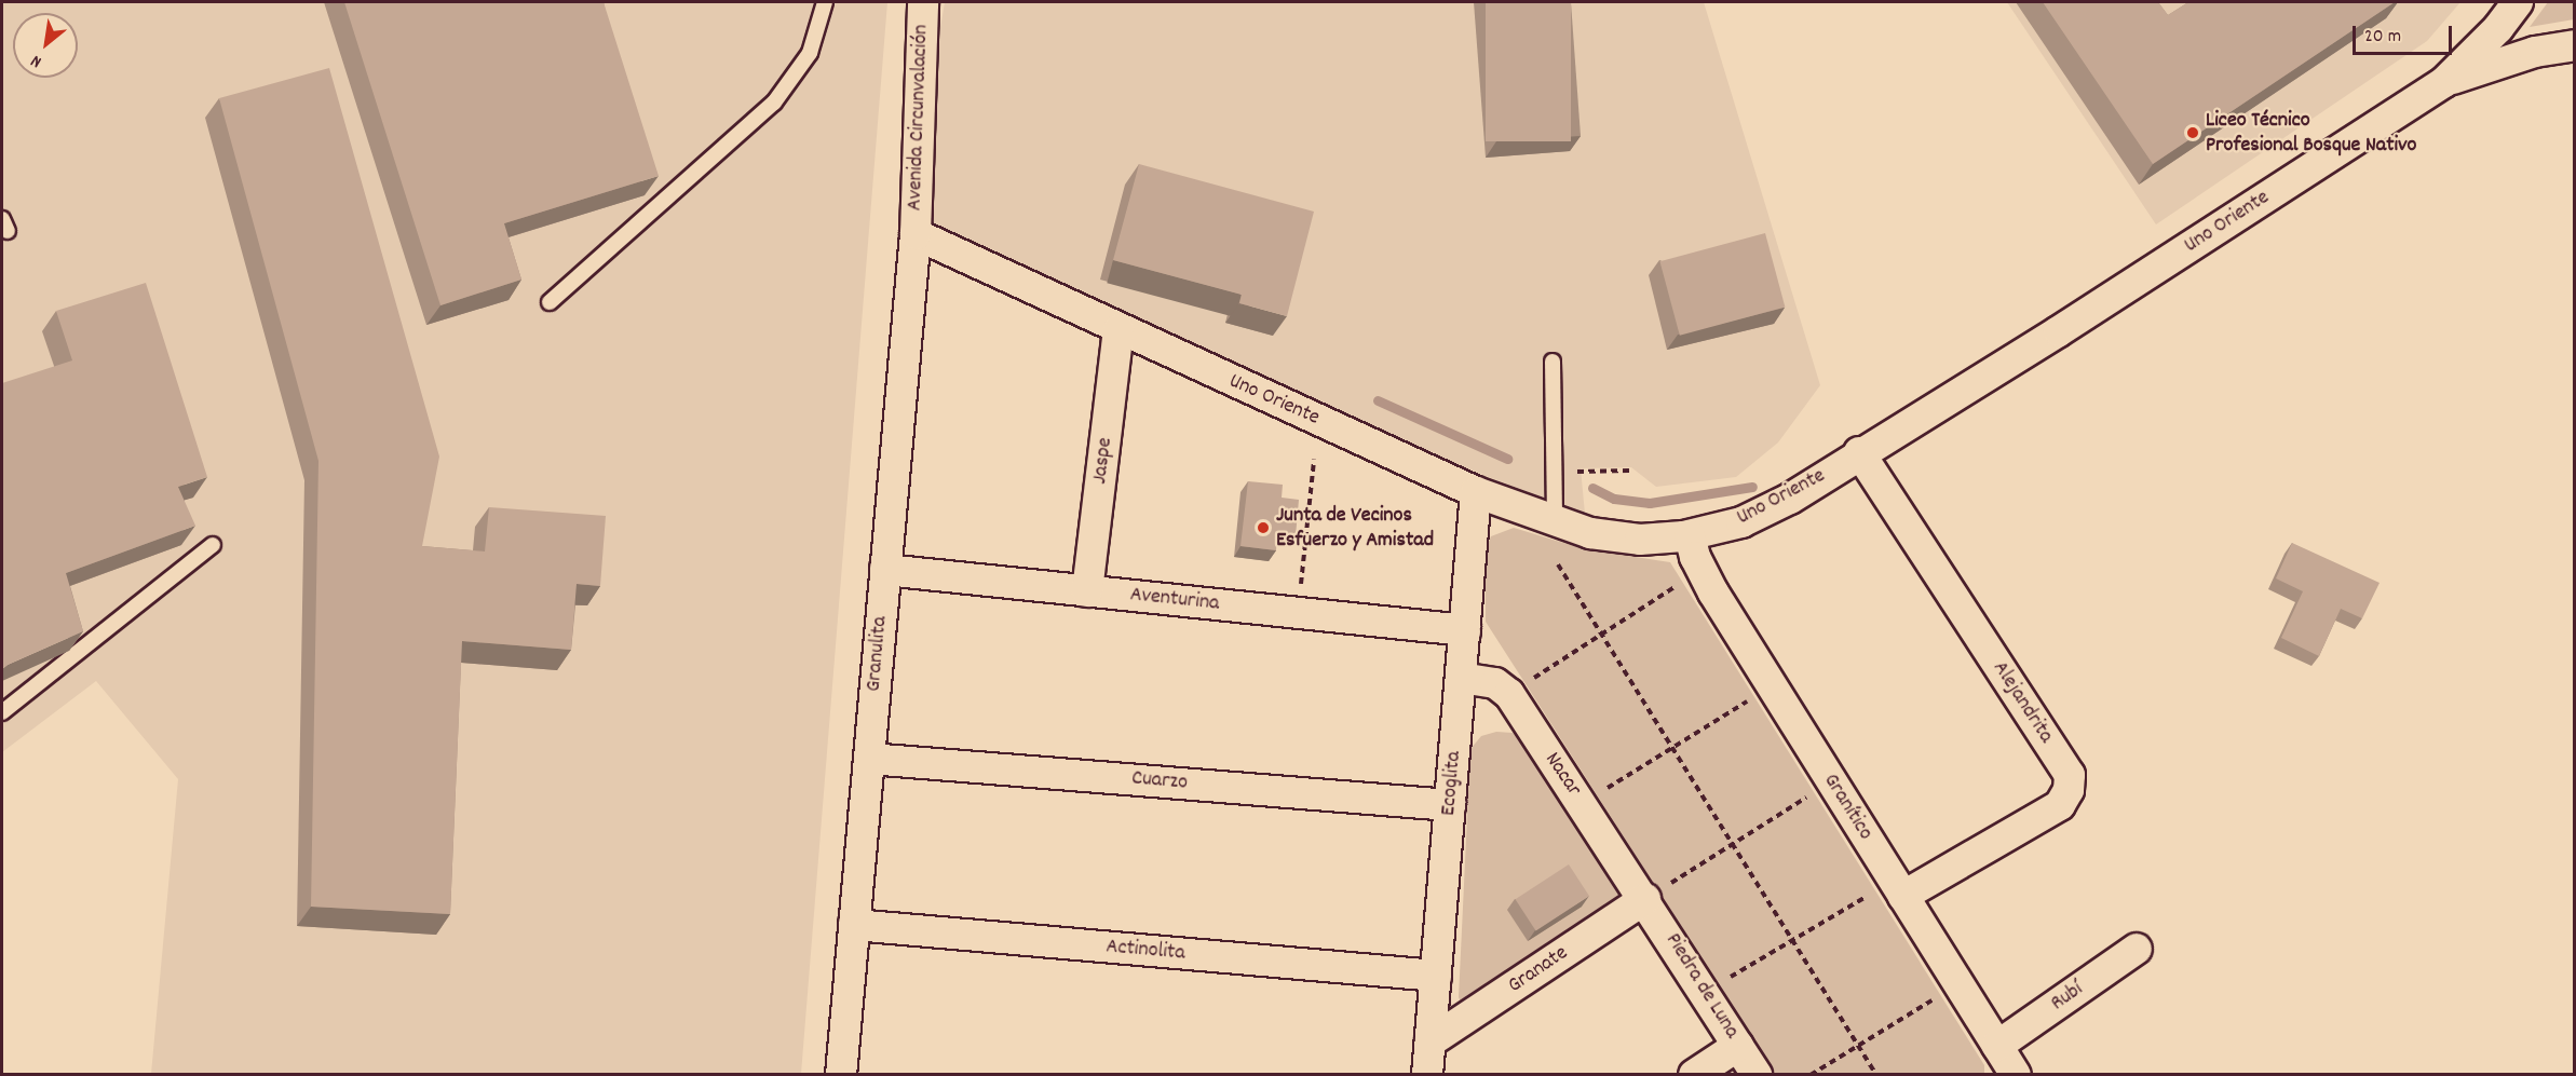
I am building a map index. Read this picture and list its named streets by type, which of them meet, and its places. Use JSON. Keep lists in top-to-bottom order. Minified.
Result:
{"streets":{"street":["Avenida Circunvalación","Uno Oriente","Jaspe","Aventurina","Granulita","Alejandrita","Nacar","Cuarzo","Ecoglita","Granítico","Actinolita","Granate","Piedra de Luna","Rubí"]},"crossings":[["Avenida Circunvalación","Uno Oriente"],["Avenida Circunvalación","Granulita"],["Uno Oriente","Jaspe"],["Uno Oriente","Granulita"],["Uno Oriente","Alejandrita"],["Uno Oriente","Ecoglita"],["Uno Oriente","Granítico"],["Jaspe","Aventurina"],["Aventurina","Granulita"],["Aventurina","Ecoglita"],["Granulita","Cuarzo"],["Granulita","Actinolita"],["Alejandrita","Granítico"],["Nacar","Granate"],["Nacar","Piedra de Luna"],["Cuarzo","Ecoglita"],["Ecoglita","Actinolita"],["Ecoglita","Granate"],["Granítico","Rubí"],["Granate","Piedra de Luna"]],"places":["Liceo Técnico Profesional Bosque Nativo","Junta de Vecinos Esfuerzo y Amistad"],"scale_bar":"20 m","north":"bottom left"}
